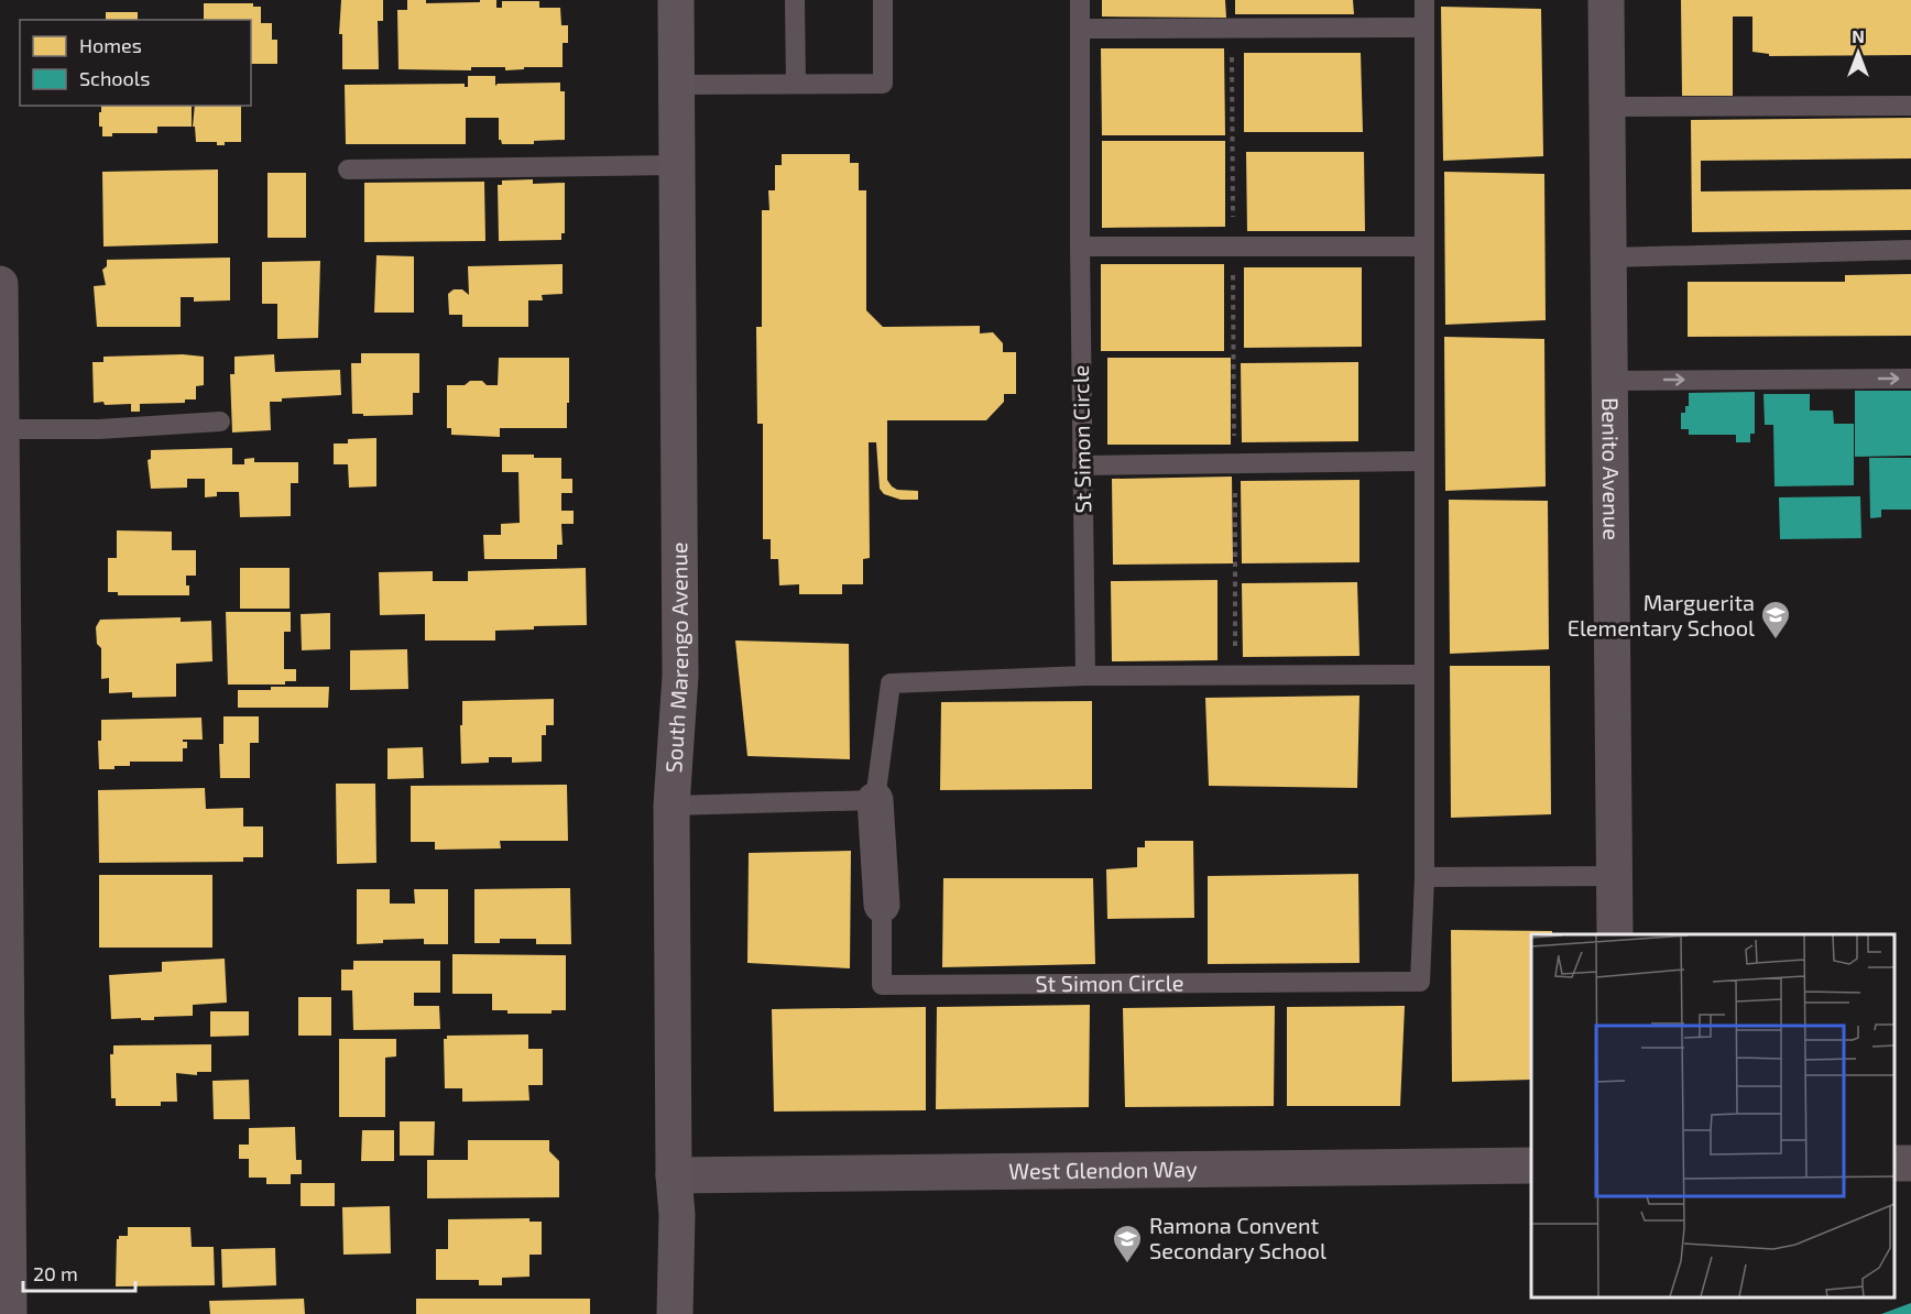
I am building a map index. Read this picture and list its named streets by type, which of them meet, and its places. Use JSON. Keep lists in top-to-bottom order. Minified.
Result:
{"streets":{"street":["St Simon Circle","Benito Avenue","South Marengo Avenue","West Glendon Way"]},"crossings":[["South Marengo Avenue","West Glendon Way"]],"places":{"school or university":["Marguerita Elementary School","Ramona Convent Secondary School"]},"legend":["Homes","Schools"],"scale_bar":"20 m","north":"top"}
